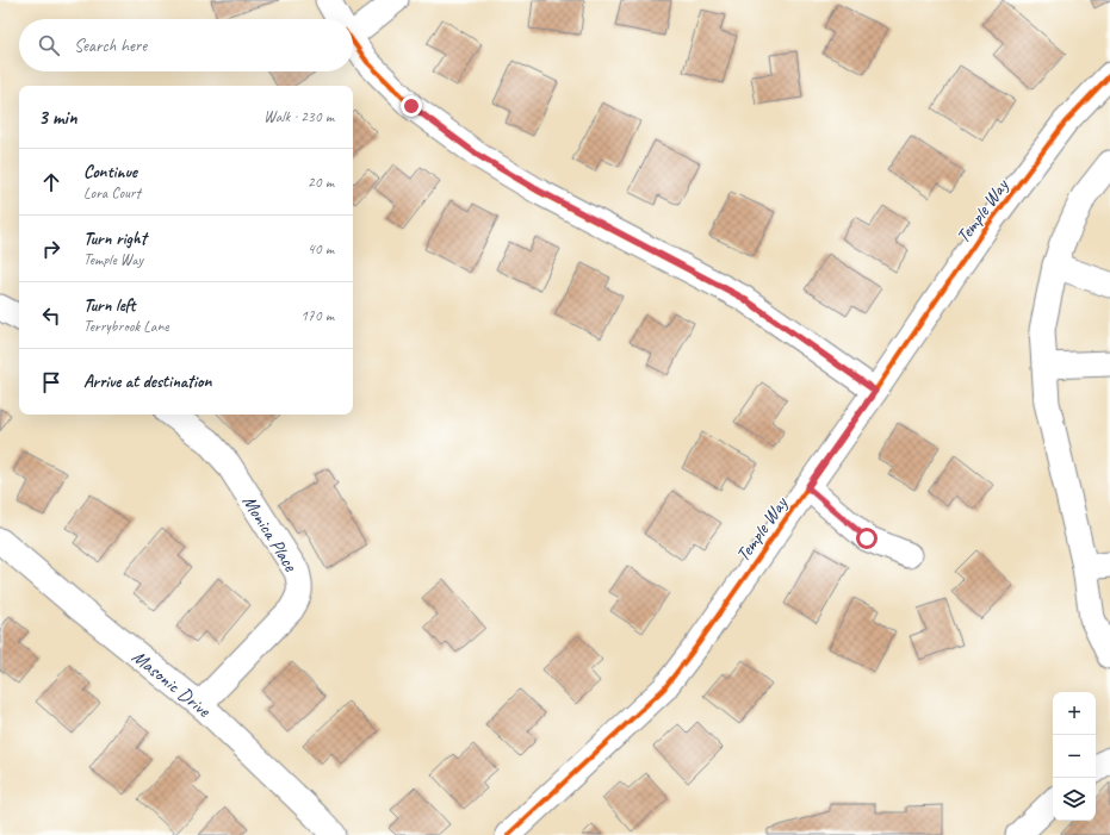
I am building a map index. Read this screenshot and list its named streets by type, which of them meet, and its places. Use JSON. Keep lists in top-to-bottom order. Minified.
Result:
{"streets":{"street":["Temple Way","Monica Place","Masonic Drive"]},"crossings":[["Monica Place","Masonic Drive"]],"page":{"search":"Search here","heading":["3 min","Walk · 230 m"],"list":[["Continue","Lora Court","20 m"],["Turn right","Temple Way","40 m"],["Turn left","Terrybrook Lane","170 m"],"Arrive at destination"],"map_buttons":["+","−"]}}
